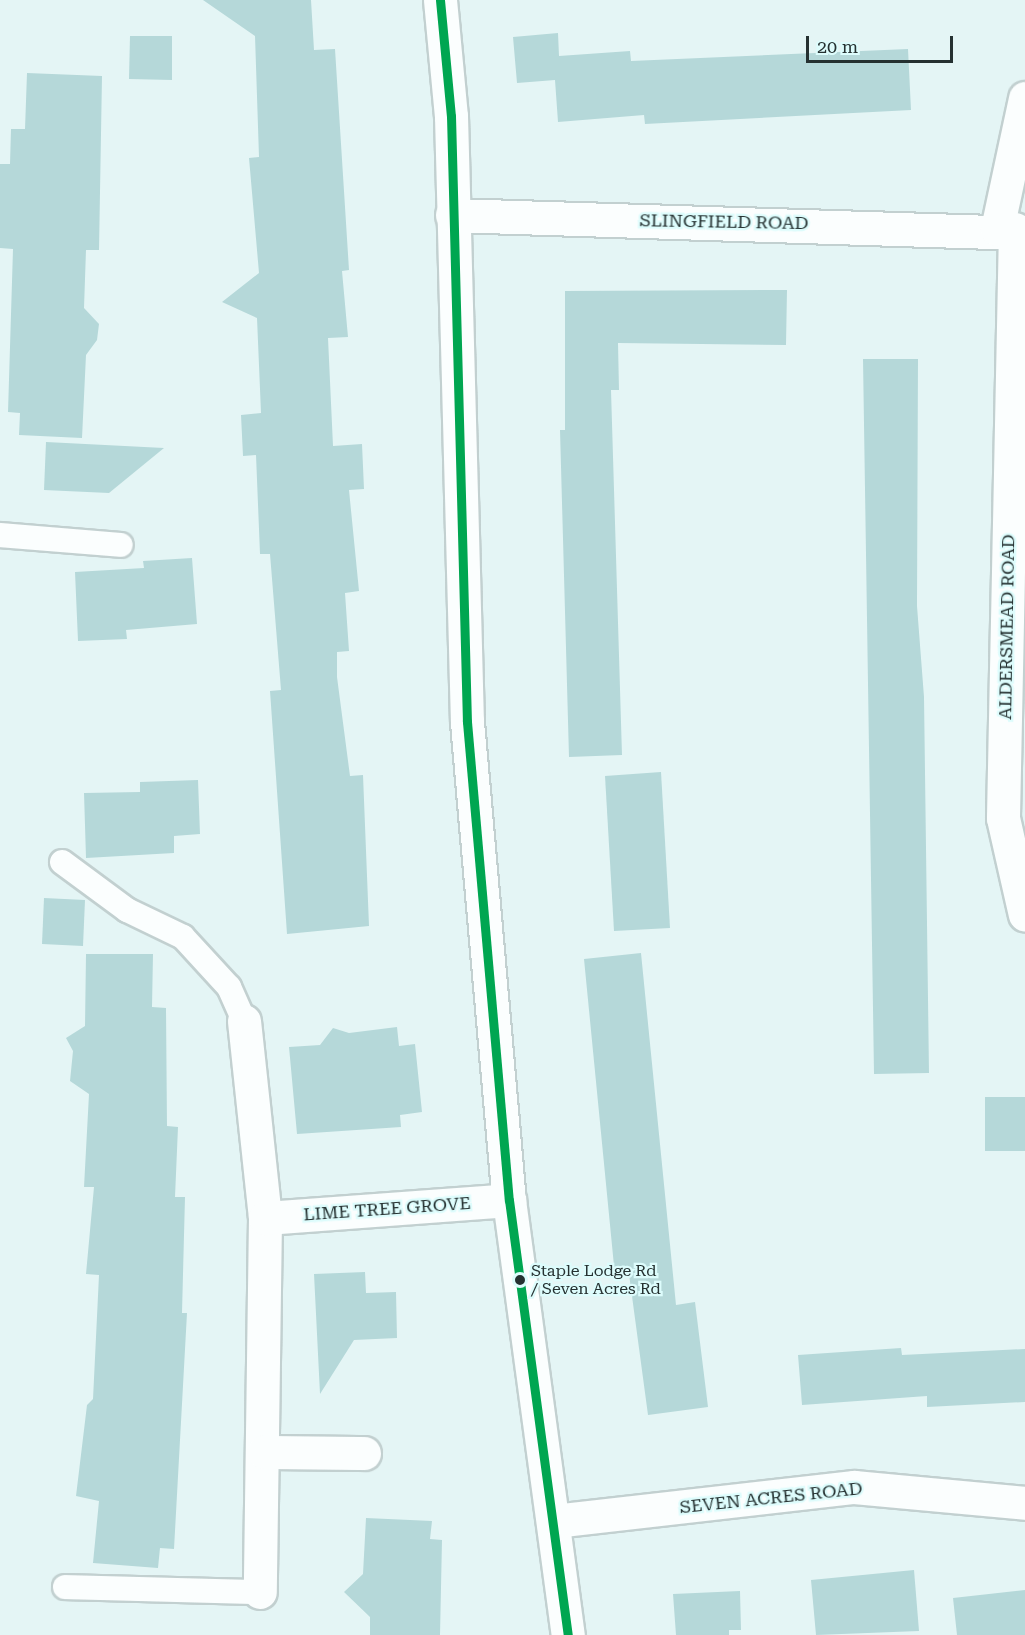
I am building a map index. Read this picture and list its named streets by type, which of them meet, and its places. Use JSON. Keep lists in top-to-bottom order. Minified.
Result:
{"streets":{"street":["SLINGFIELD ROAD","ALDERSMEAD ROAD","LIME TREE GROVE","SEVEN ACRES ROAD"]},"crossings":[["SLINGFIELD ROAD","ALDERSMEAD ROAD"]],"places":["Staple Lodge Rd / Seven Acres Rd"],"scale_bar":"20 m"}
